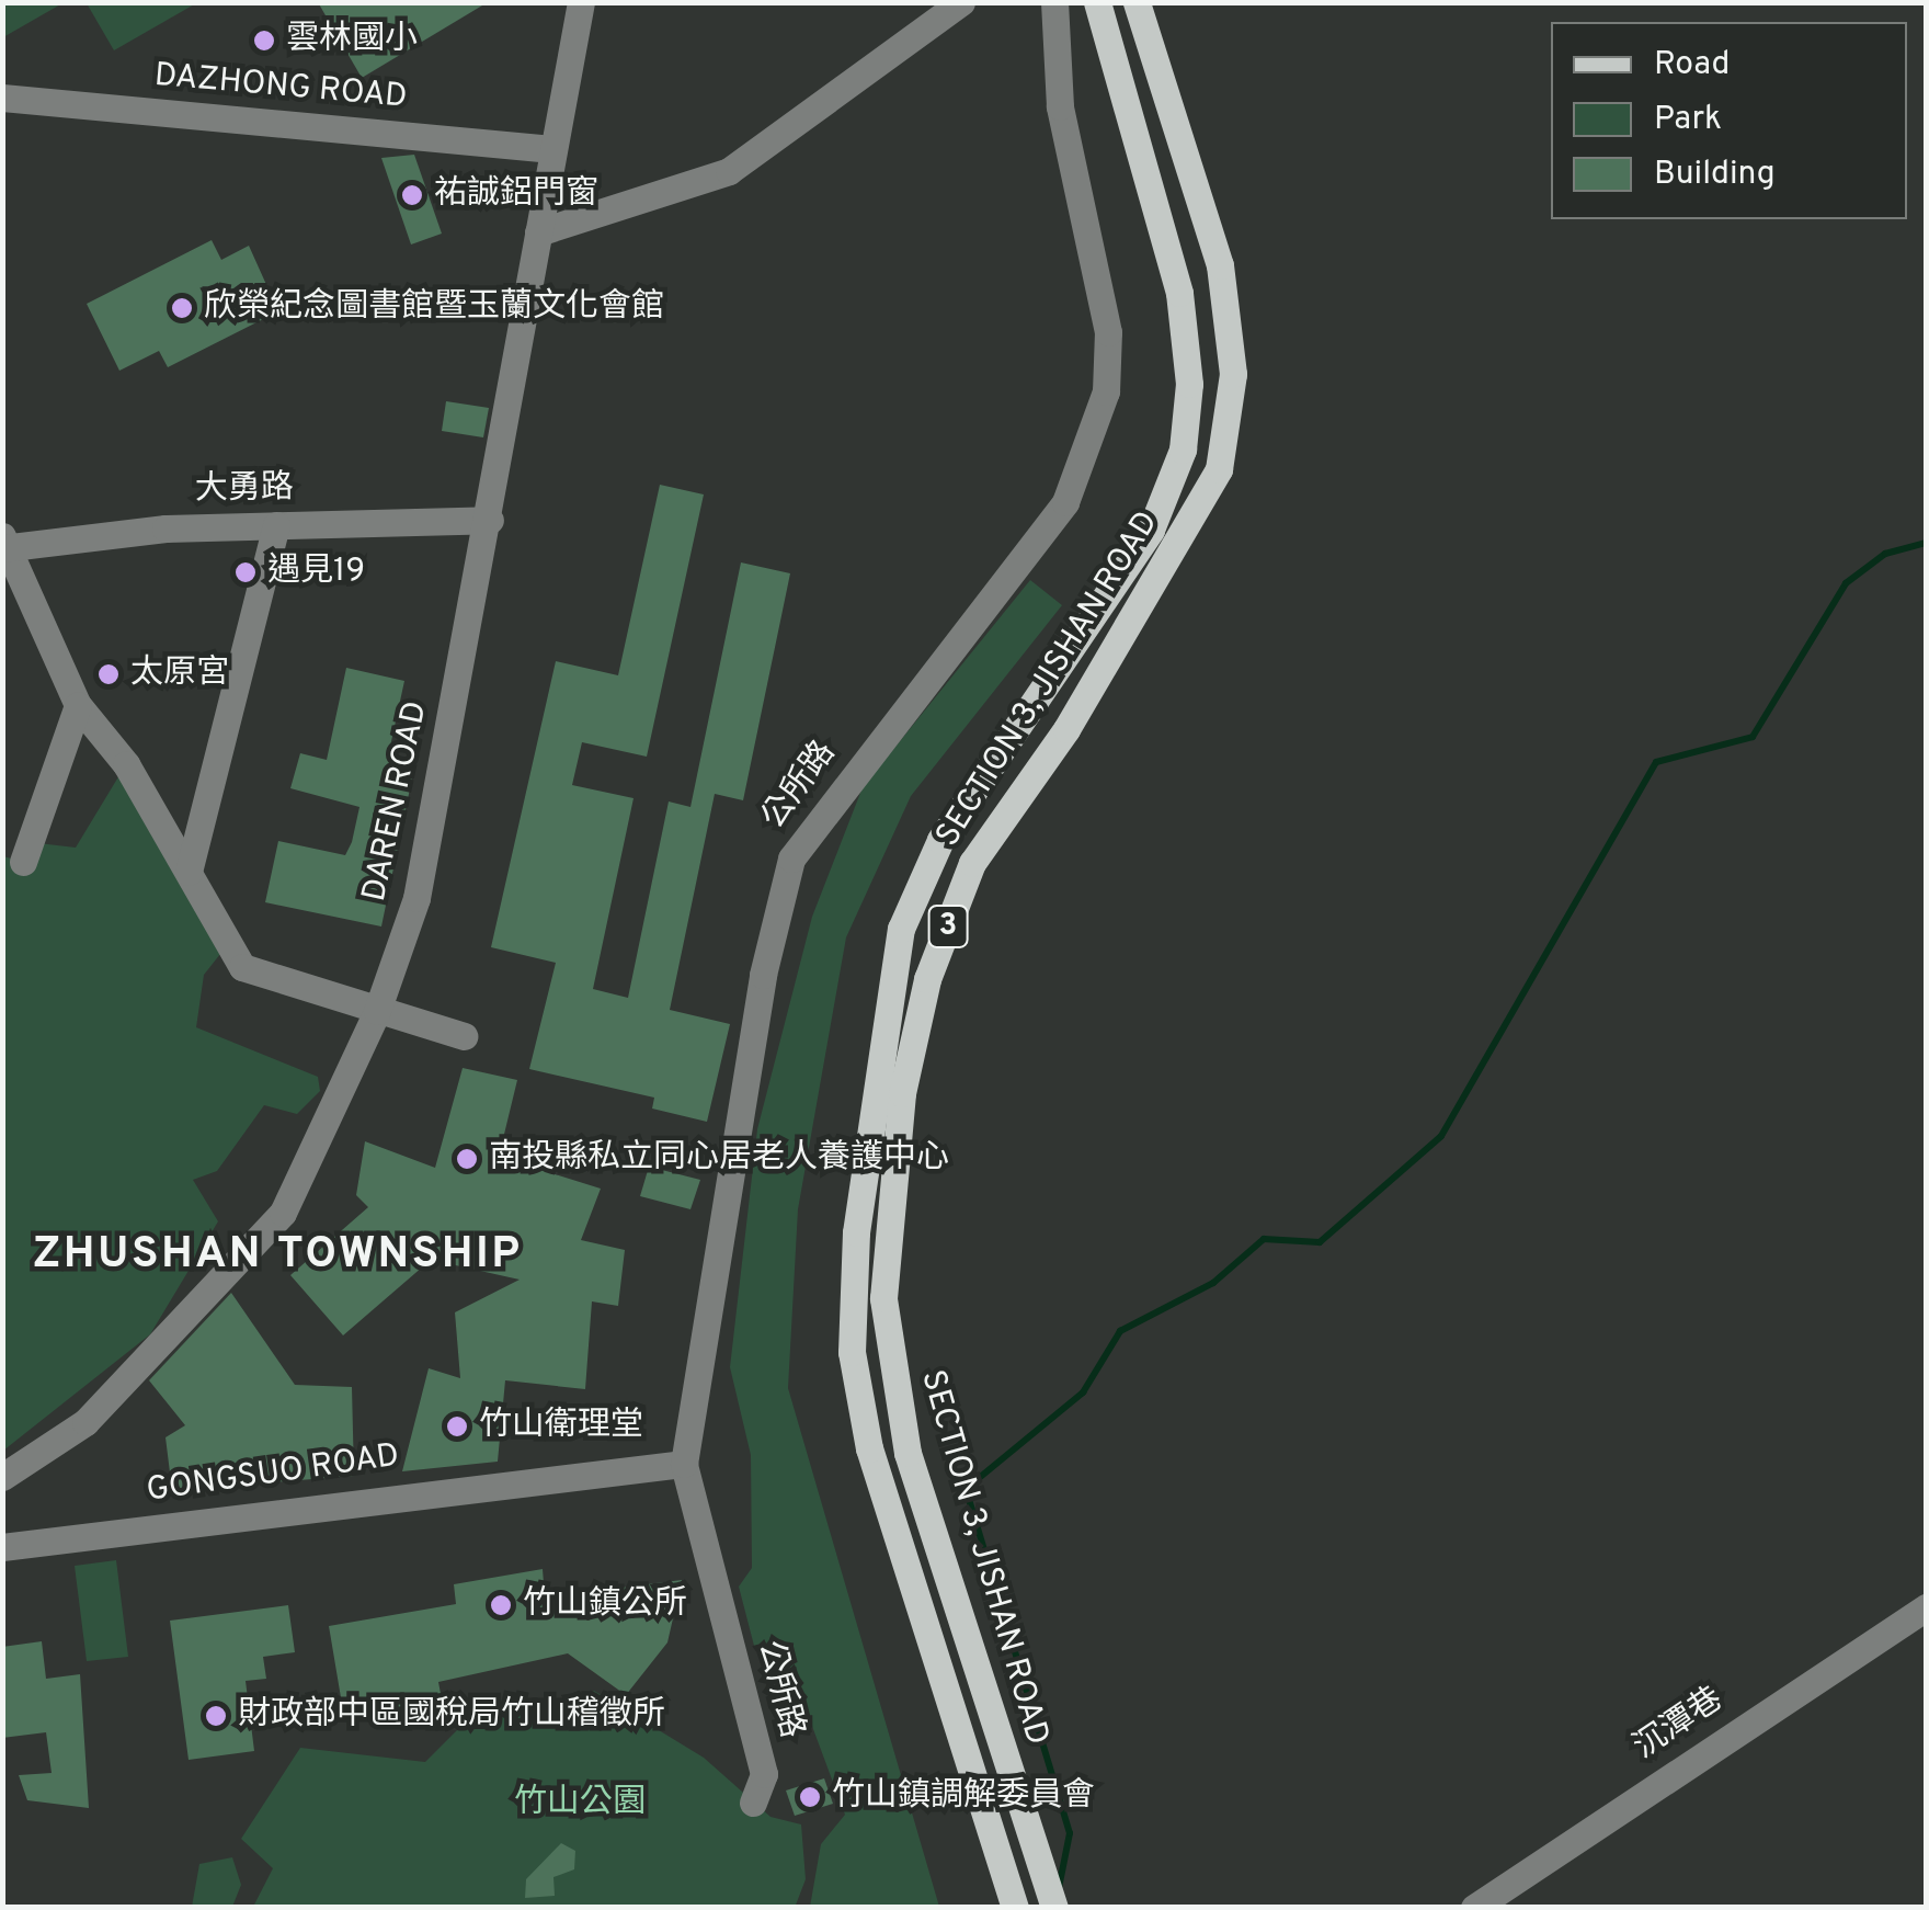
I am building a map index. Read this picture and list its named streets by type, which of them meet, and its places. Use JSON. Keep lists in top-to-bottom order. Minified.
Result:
{"streets":{"main road":["SECTION 3, JISHAN ROAD","3"],"street":["DAZHONG ROAD","大勇路","公所路","DAREN ROAD","GONGSUO ROAD","沉潭巷"]},"crossings":[["DAZHONG ROAD","DAREN ROAD"],["大勇路","DAREN ROAD"],["公所路","GONGSUO ROAD"]],"districts":["ZHUSHAN TOWNSHIP"],"parks":["竹山公園"],"places":["雲林國小","祐誠鋁門窗","欣榮紀念圖書館暨玉蘭文化會館","遇見19","太原宮","南投縣私立同心居老人養護中心","竹山衛理堂","竹山鎮公所","財政部中區國稅局竹山稽徵所","竹山鎮調解委員會"],"legend":["Road","Park","Building"]}
